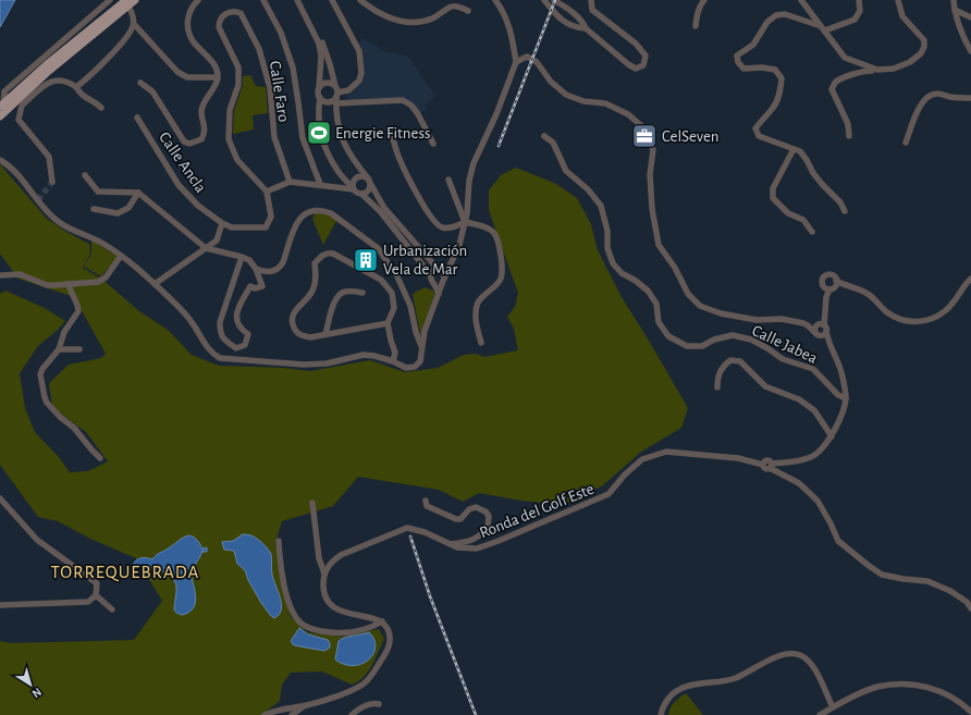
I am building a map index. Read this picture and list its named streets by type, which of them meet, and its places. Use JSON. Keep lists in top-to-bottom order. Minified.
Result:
{"streets":{"street":["Calle Faro","Calle Ancla","Calle Jabea","Ronda del Golf Este"]},"crossings":[["Calle Faro","Calle Ancla"]],"districts":["TORREQUEBRADA"],"places":{"sports":["Energie Fitness"],"office":["CelSeven"],"building":["Urbanización Vela de Mar"]},"north":"bottom right"}
